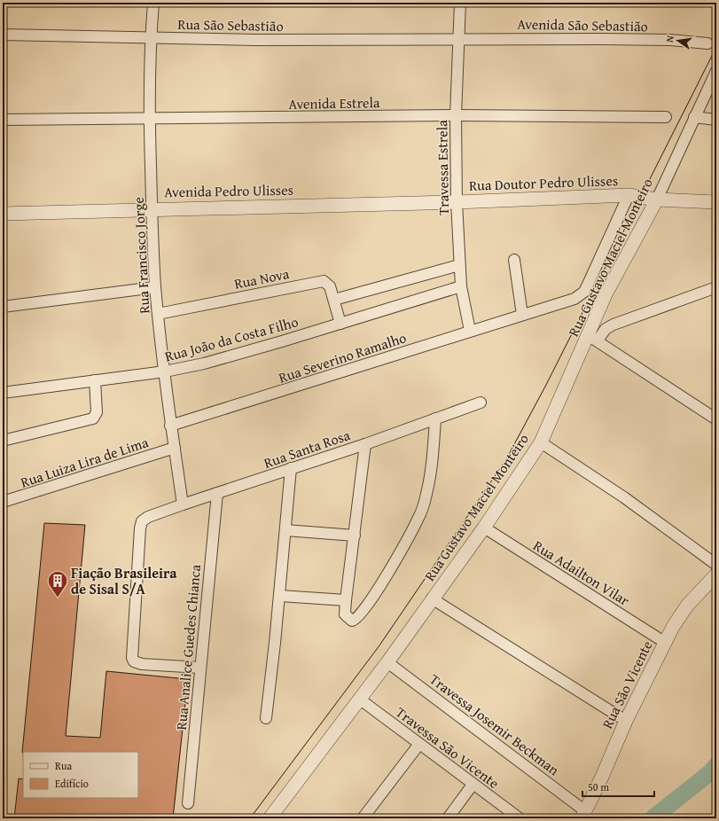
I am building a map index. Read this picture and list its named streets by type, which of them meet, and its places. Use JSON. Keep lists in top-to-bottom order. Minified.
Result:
{"streets":{"street":["Rua São Sebastião","Avenida São Sebastião","Avenida Estrela","Travessa Estrela","Rua Doutor Pedro Ulisses","Avenida Pedro Ulisses","Rua Francisco Jorge","Rua Gustavo Maciel Monteiro","Rua Nova","Rua João da Costa Filho","Rua Severino Ramalho","Rua Santa Rosa","Rua Luiza Lira de Lima","Rua Adailton Vilar","Rua Analice Guedes Chianca","Rua São Vicente","Travessa Josemir Beckman","Travessa São Vicente"]},"crossings":[["Rua São Sebastião","Avenida São Sebastião"],["Rua São Sebastião","Travessa Estrela"],["Rua São Sebastião","Rua Francisco Jorge"],["Avenida São Sebastião","Travessa Estrela"],["Avenida Estrela","Travessa Estrela"],["Avenida Estrela","Rua Francisco Jorge"],["Travessa Estrela","Rua Doutor Pedro Ulisses"],["Travessa Estrela","Avenida Pedro Ulisses"],["Travessa Estrela","Rua João da Costa Filho"],["Travessa Estrela","Rua Severino Ramalho"],["Rua Doutor Pedro Ulisses","Avenida Pedro Ulisses"],["Rua Doutor Pedro Ulisses","Rua Gustavo Maciel Monteiro"],["Rua Doutor Pedro Ulisses","Rua Severino Ramalho"],["Avenida Pedro Ulisses","Rua Francisco Jorge"],["Rua Francisco Jorge","Rua Nova"],["Rua Francisco Jorge","Rua João da Costa Filho"],["Rua Francisco Jorge","Rua Severino Ramalho"],["Rua Francisco Jorge","Rua Santa Rosa"],["Rua Francisco Jorge","Rua Luiza Lira de Lima"],["Rua Gustavo Maciel Monteiro","Rua Adailton Vilar"],["Rua Gustavo Maciel Monteiro","Travessa Josemir Beckman"],["Rua Gustavo Maciel Monteiro","Travessa São Vicente"],["Rua Nova","Rua João da Costa Filho"],["Rua Santa Rosa","Rua Analice Guedes Chianca"],["Rua Adailton Vilar","Rua São Vicente"],["Rua São Vicente","Travessa Josemir Beckman"]],"places":{"building":["Fiação Brasileira de Sisal S/A"]},"legend":["Rua","Edifício"],"scale_bar":"50 m","north":"left"}
